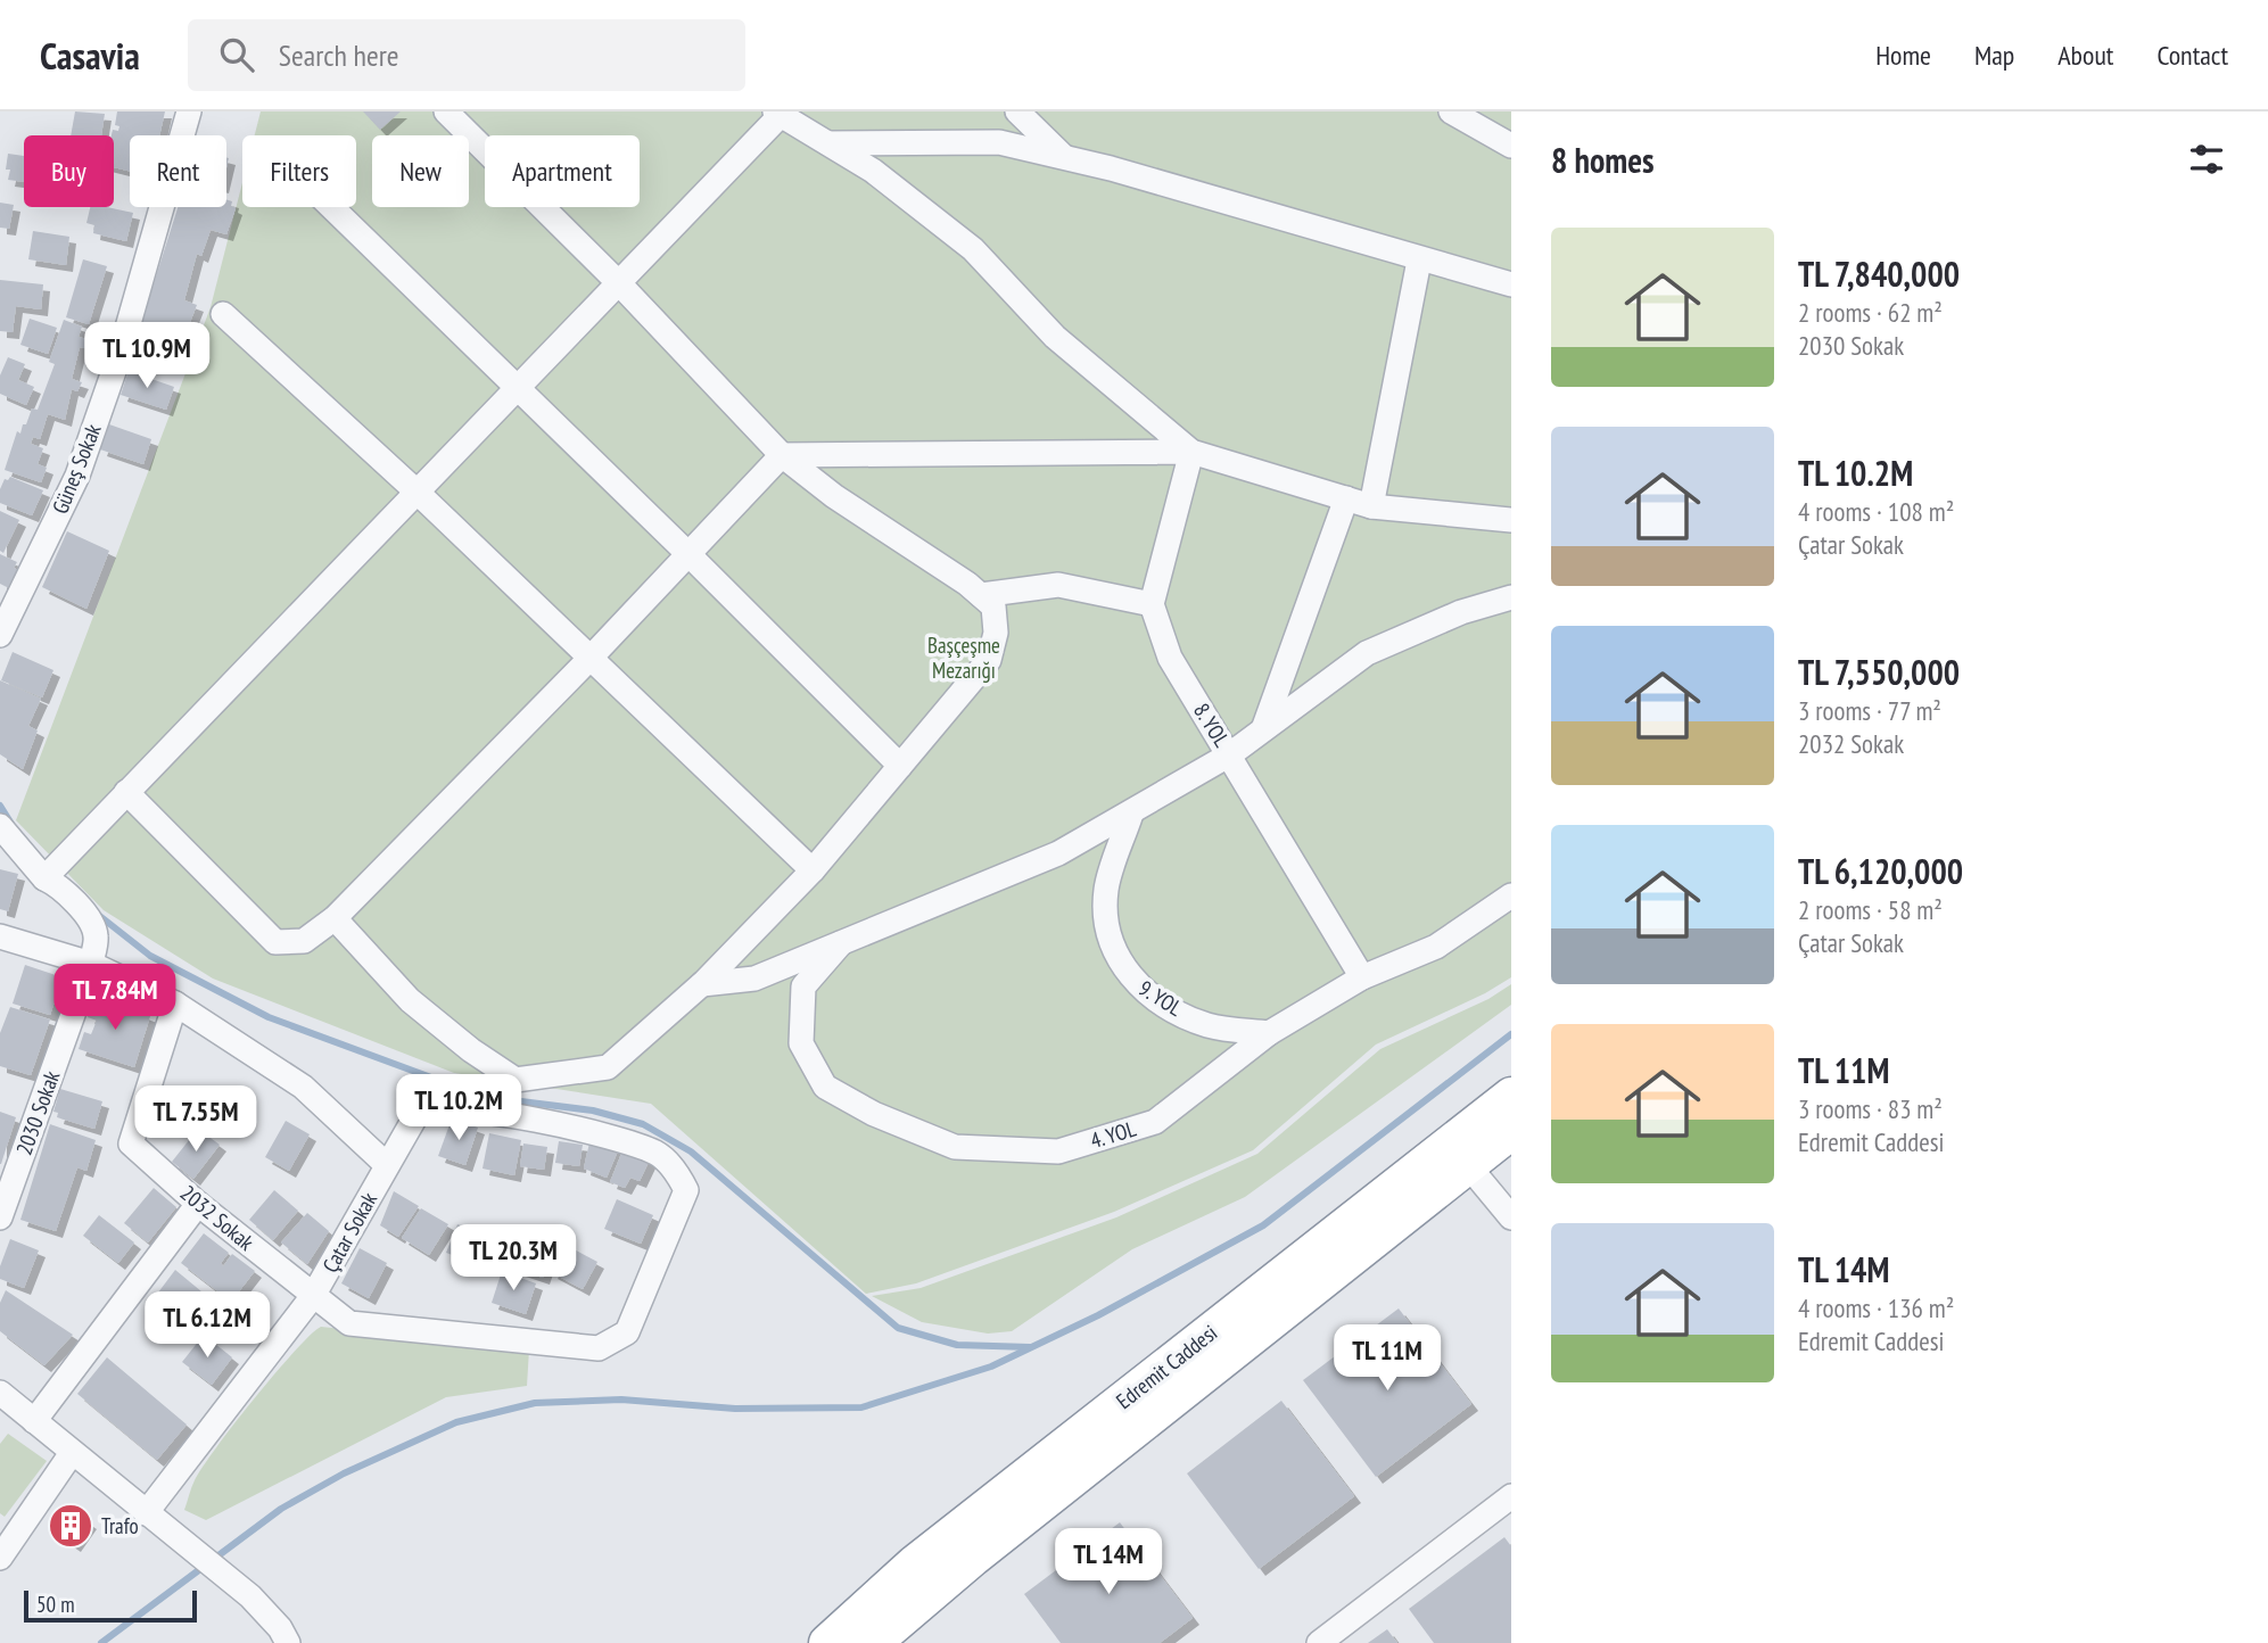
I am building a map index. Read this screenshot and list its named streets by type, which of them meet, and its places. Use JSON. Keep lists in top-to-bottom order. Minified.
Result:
{"streets":{"highway":["Edremit Caddesi"],"street":["Güneş Sokak","8. YOL","9. YOL","2030 Sokak","4. YOL","2032 Sokak","Çatar Sokak"]},"crossings":[["8. YOL","4. YOL"],["9. YOL","4. YOL"],["2032 Sokak","Çatar Sokak"]],"parks":["Başçeşme Mezarığı"],"places":{"building":["Trafo"]},"scale_bar":"50 m","page":{"header":"Casavia","search":"Search here","nav":["Home","Map","About","Contact"],"heading":"8 homes","chip":["Buy","Rent","Filters","New","Apartment"],"list":[{"name":"TL 7,840,000","note":"2 rooms · 62 m² · 2030 Sokak"},{"name":"TL 10.2M","note":"4 rooms · 108 m² · Çatar Sokak"},{"name":"TL 7,550,000","note":"3 rooms · 77 m² · 2032 Sokak"},{"name":"TL 6,120,000","note":"2 rooms · 58 m² · Çatar Sokak"},{"name":"TL 11M","note":"3 rooms · 83 m² · Edremit Caddesi"},{"name":"TL 14M","note":"4 rooms · 136 m² · Edremit Caddesi"}],"price":["TL 10.9M","TL 7.84M","TL 10.2M","TL 7.55M","TL 20.3M","TL 6.12M","TL 11M","TL 14M"],"scale":"50 m"}}
